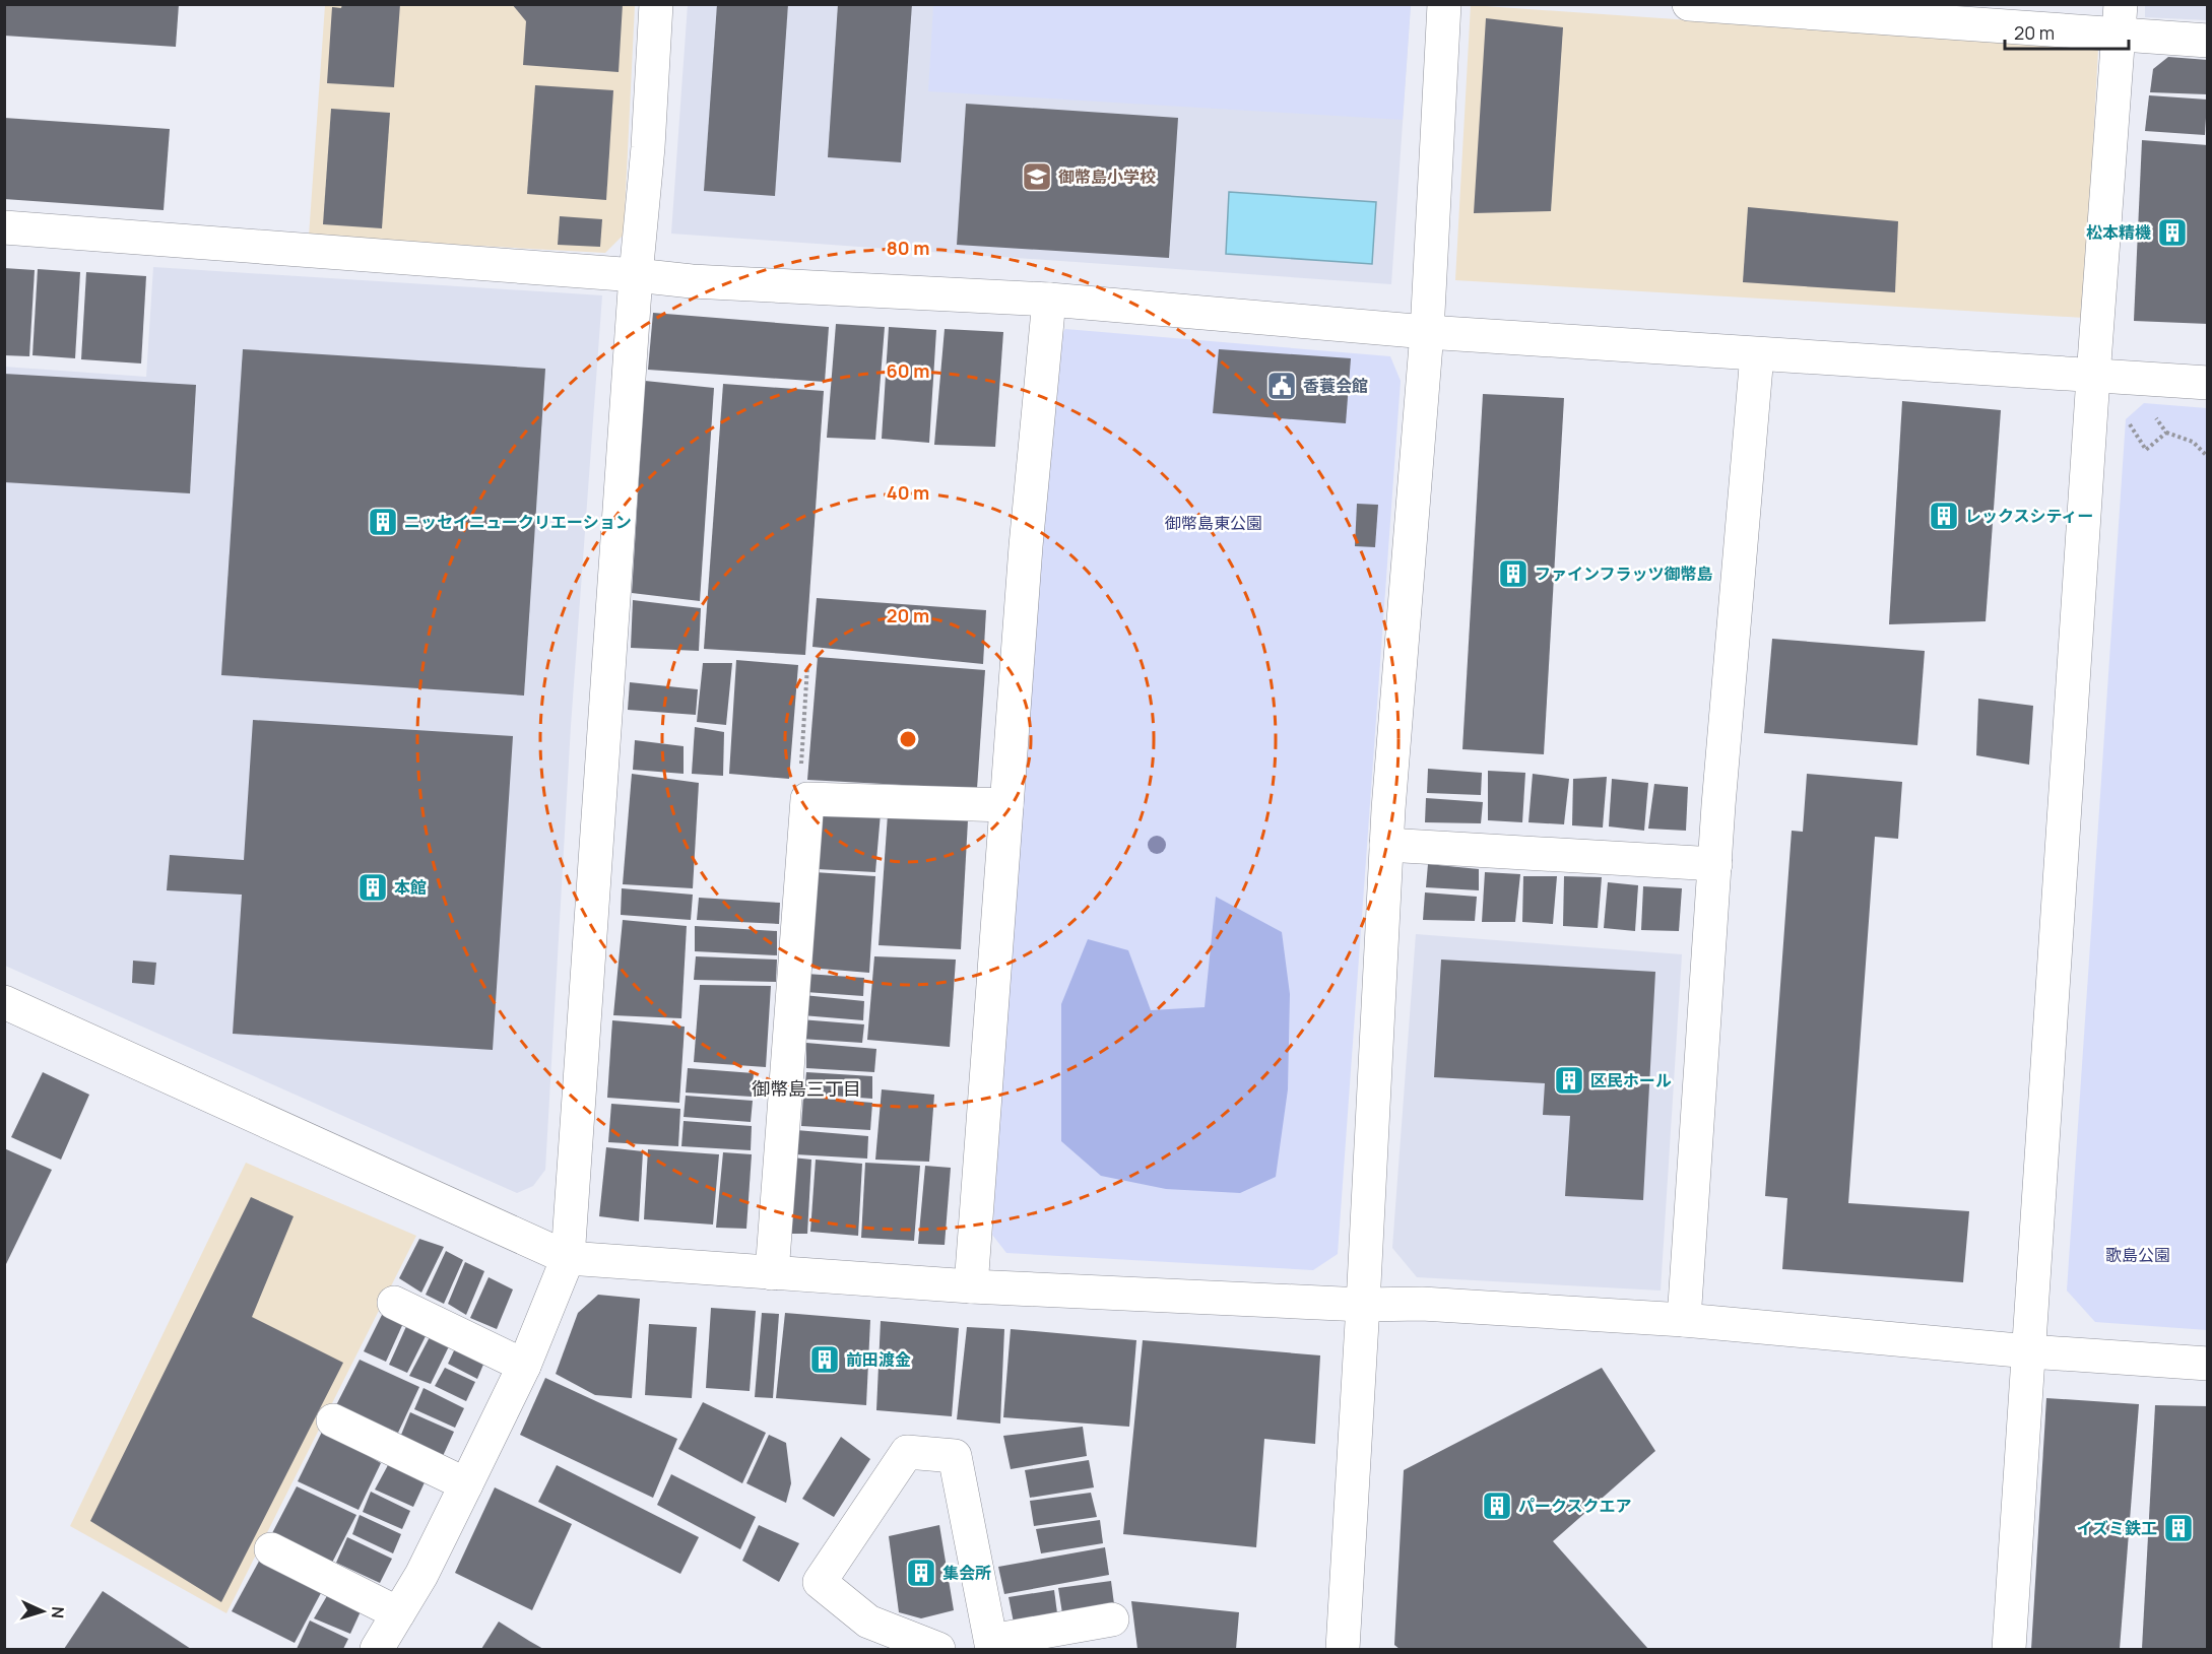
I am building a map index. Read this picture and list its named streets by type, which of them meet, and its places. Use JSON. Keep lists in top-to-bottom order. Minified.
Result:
{"districts":["御幣島三丁目"],"parks":["御幣島東公園","歌島公園"],"places":{"school or university":["御幣島小学校"],"building":["松本精機","レックスシティー","ニッセイニュークリエーション","ファインフラッツ御幣島","本館","区民ホール","前田渡金","パークスクエア","イズミ鉄工","集会所"],"public building":["香蓑会館"]},"scale_bar":"20 m","north":"right","rings":["80 m","60 m","40 m","20 m"]}
